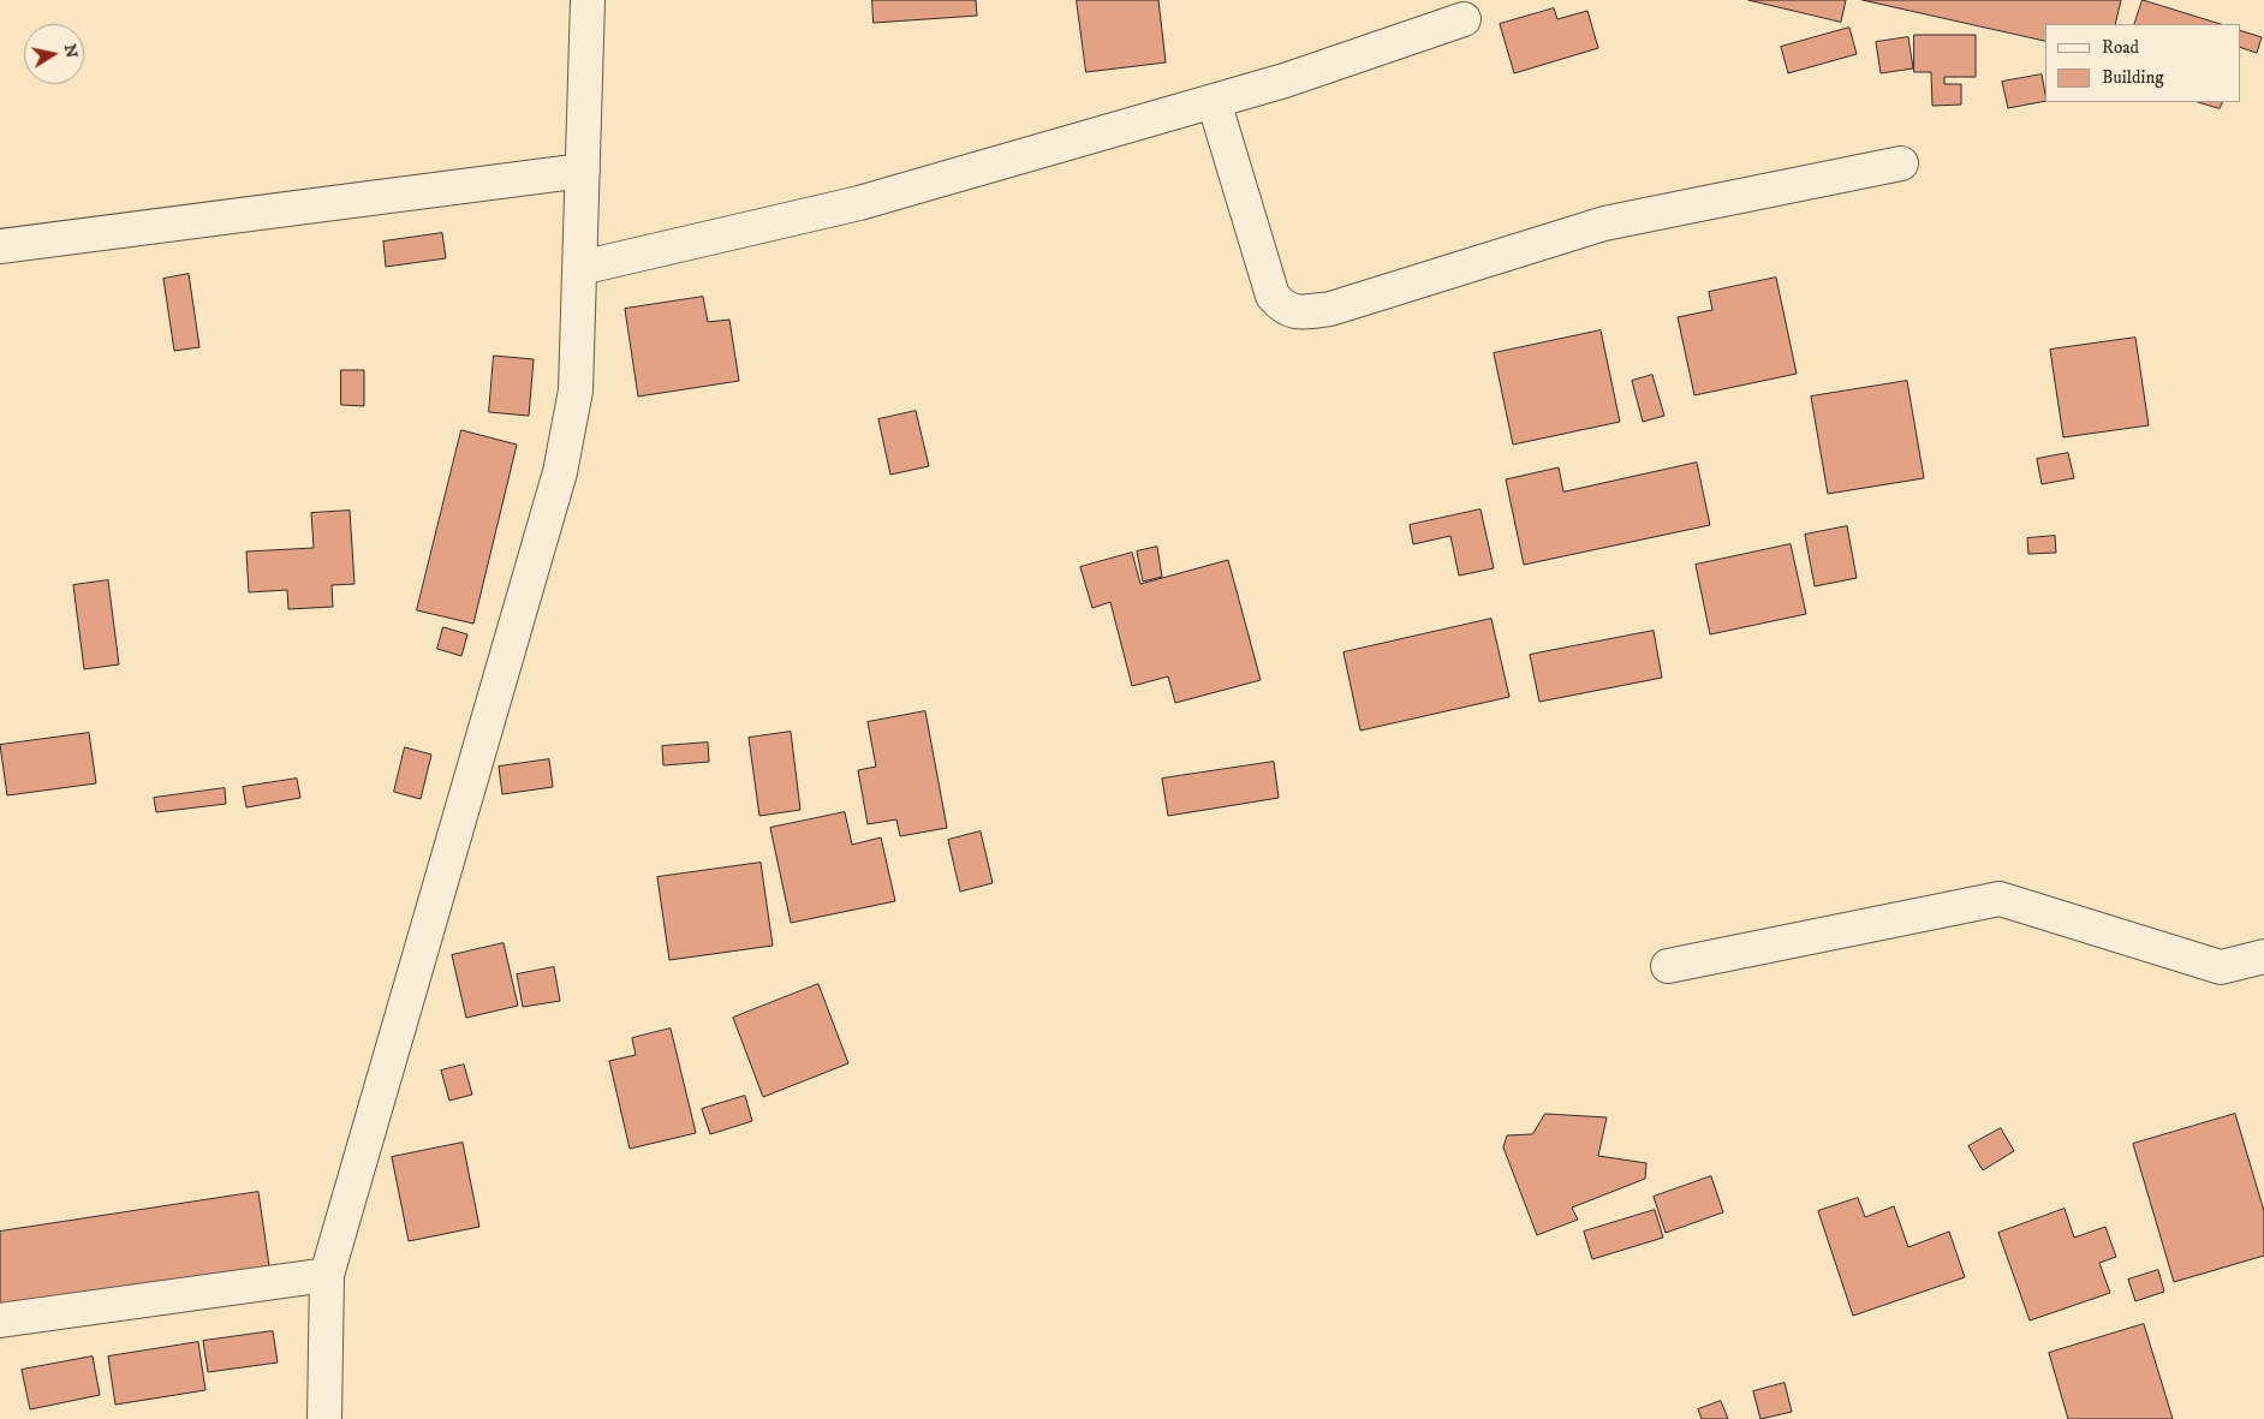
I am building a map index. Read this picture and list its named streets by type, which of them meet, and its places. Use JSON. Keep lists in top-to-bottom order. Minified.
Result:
{"legend":["Road","Building"],"north":"right"}
